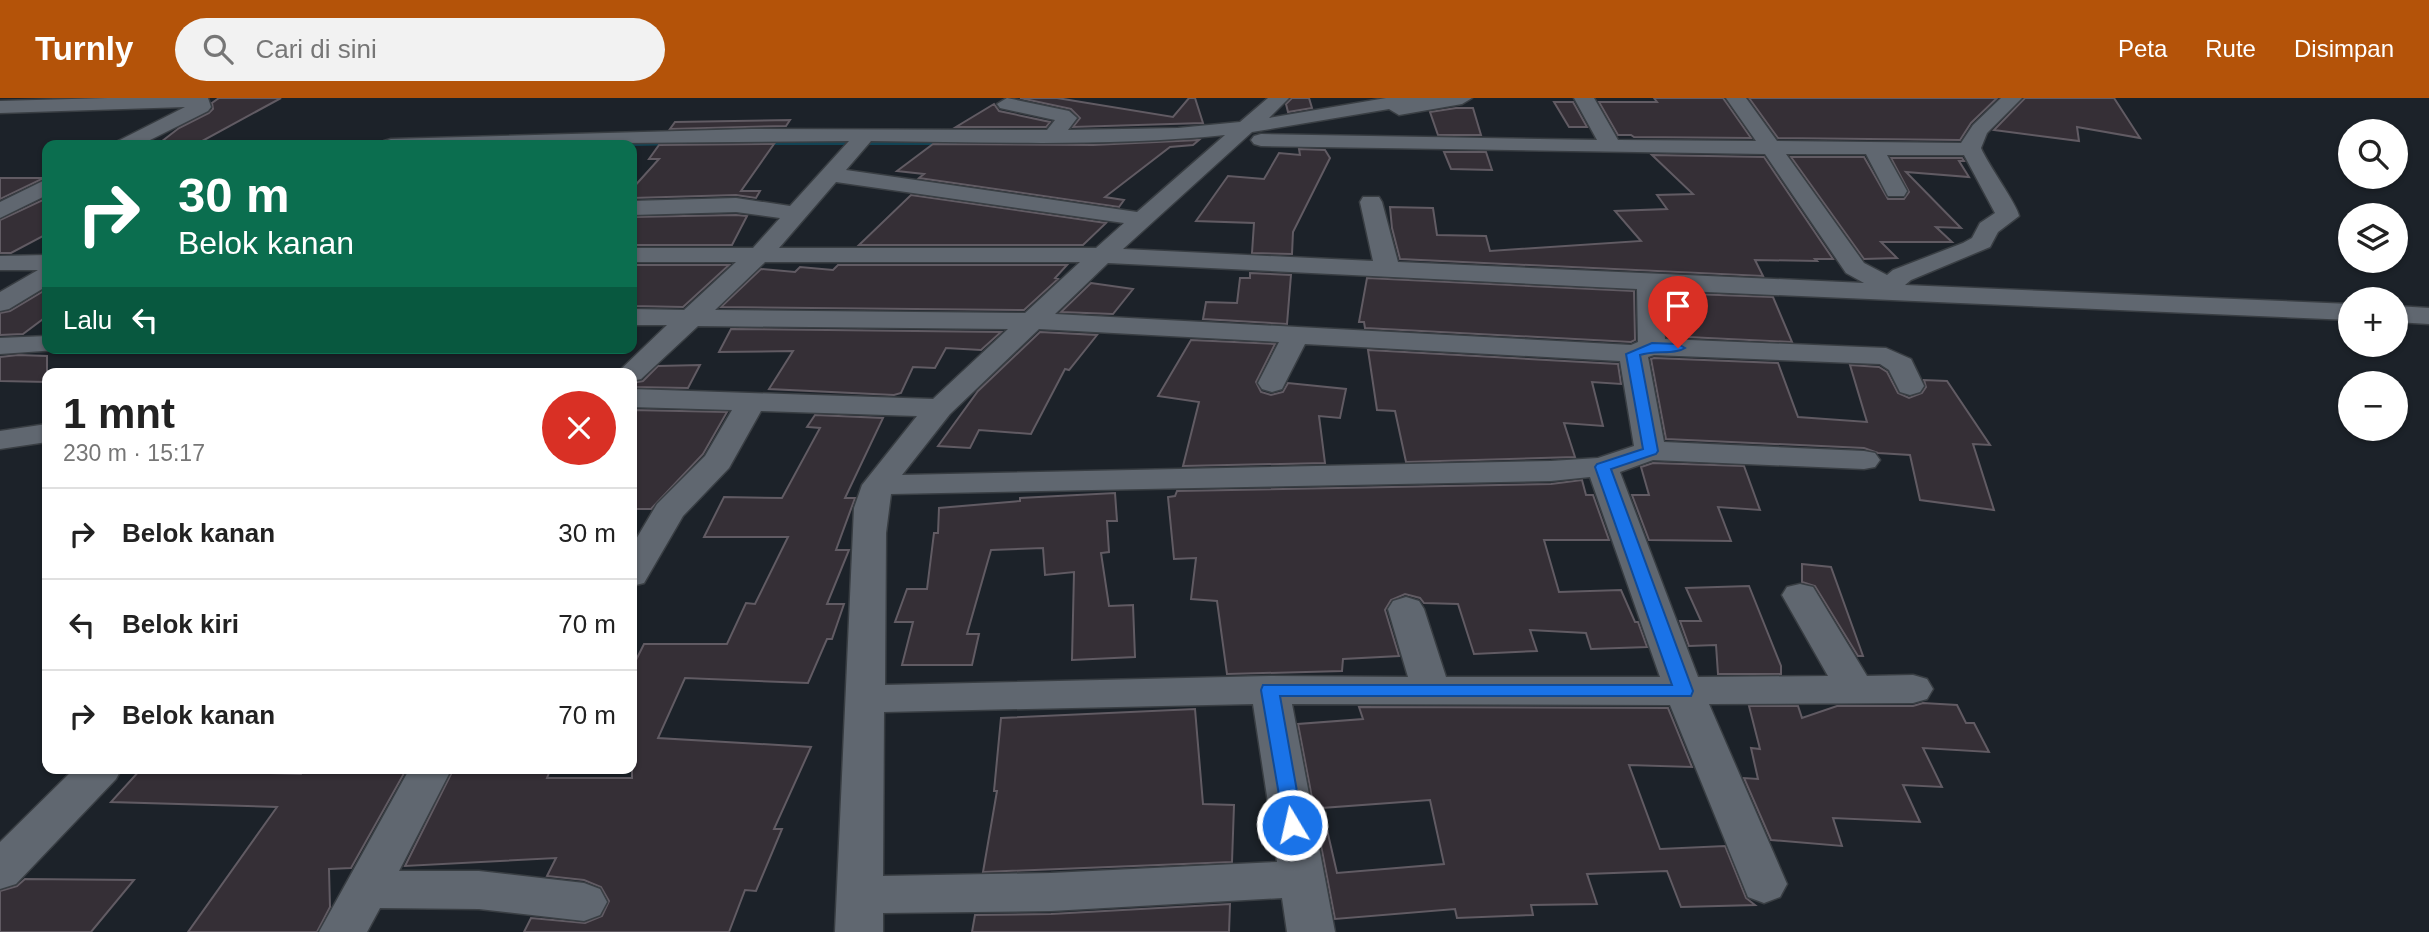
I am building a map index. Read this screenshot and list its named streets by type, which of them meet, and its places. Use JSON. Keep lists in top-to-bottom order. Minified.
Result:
{"page":{"header":"Turnly","search":"Cari di sini","nav":["Peta","Rute","Disimpan"],"map_buttons":["+","−"],"turn":["30 m","Belok kanan"],"then":"Lalu","heading":["1 mnt","230 m · 15:17"],"list":[{"name":"Belok kanan","value":"30 m"},{"name":"Belok kiri","value":"70 m"},{"name":"Belok kanan","value":"70 m"}]}}
